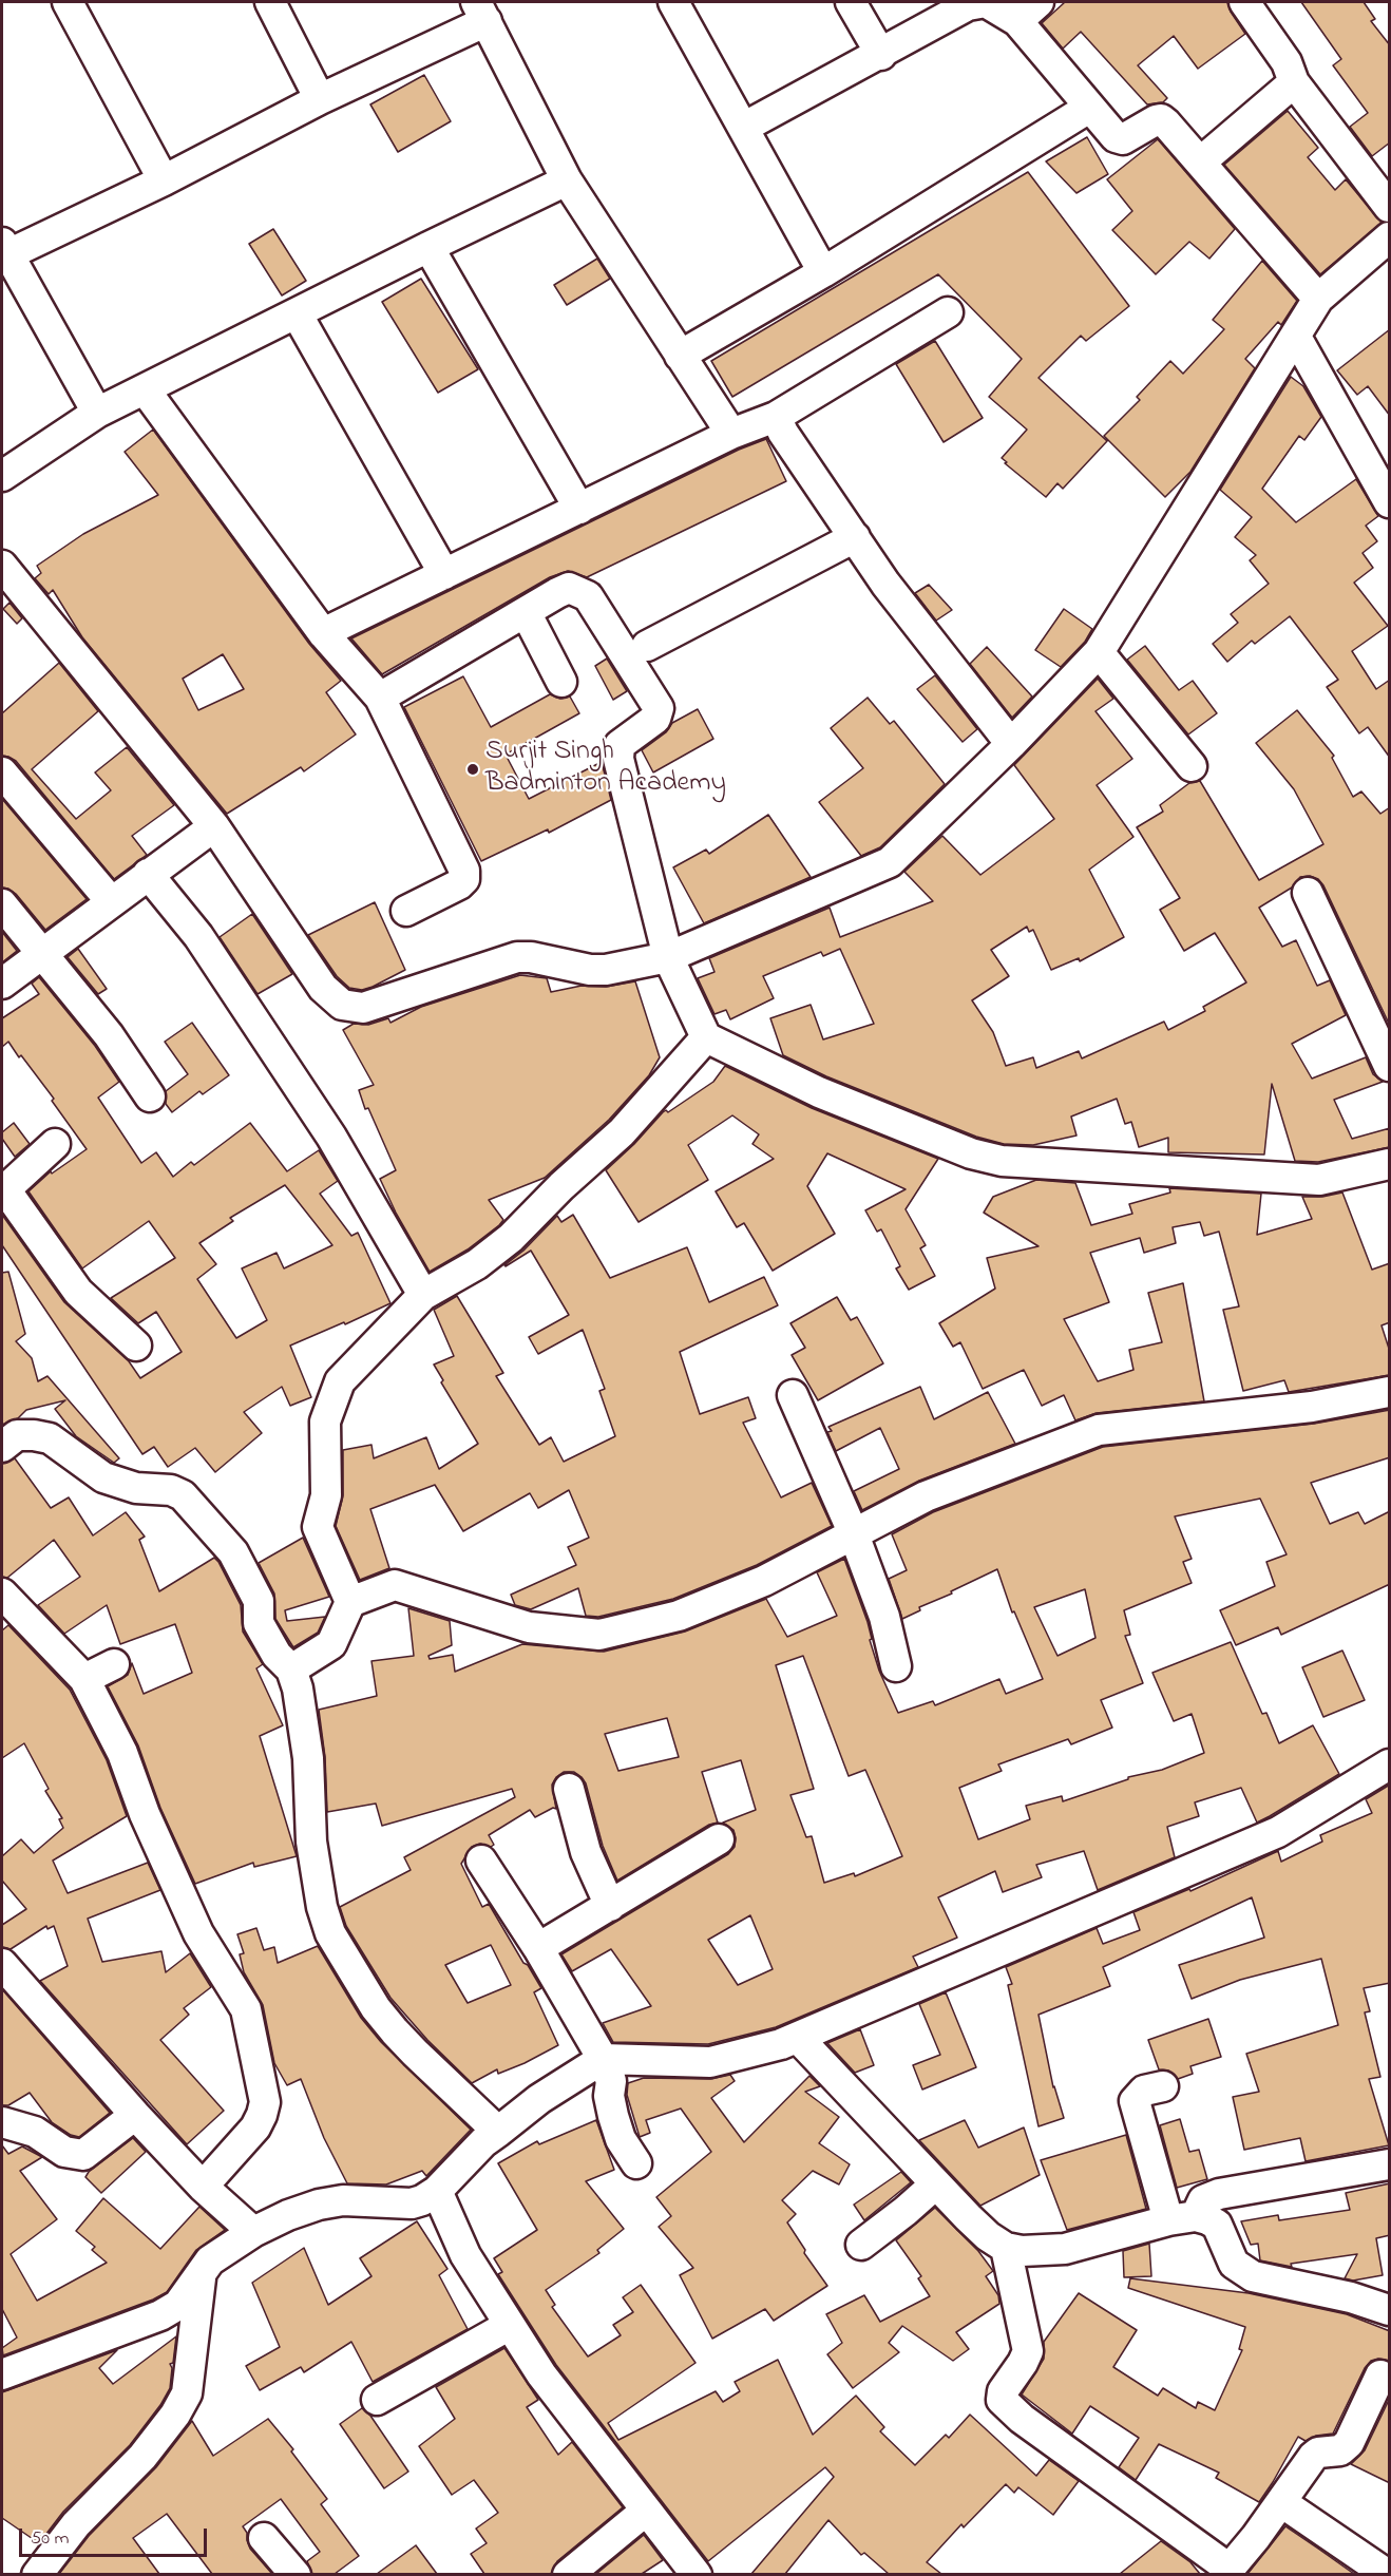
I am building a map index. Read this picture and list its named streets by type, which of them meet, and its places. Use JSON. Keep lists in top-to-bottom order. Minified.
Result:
{"places":["Surjit Singh Badminton Academy"],"scale_bar":"50 m"}
